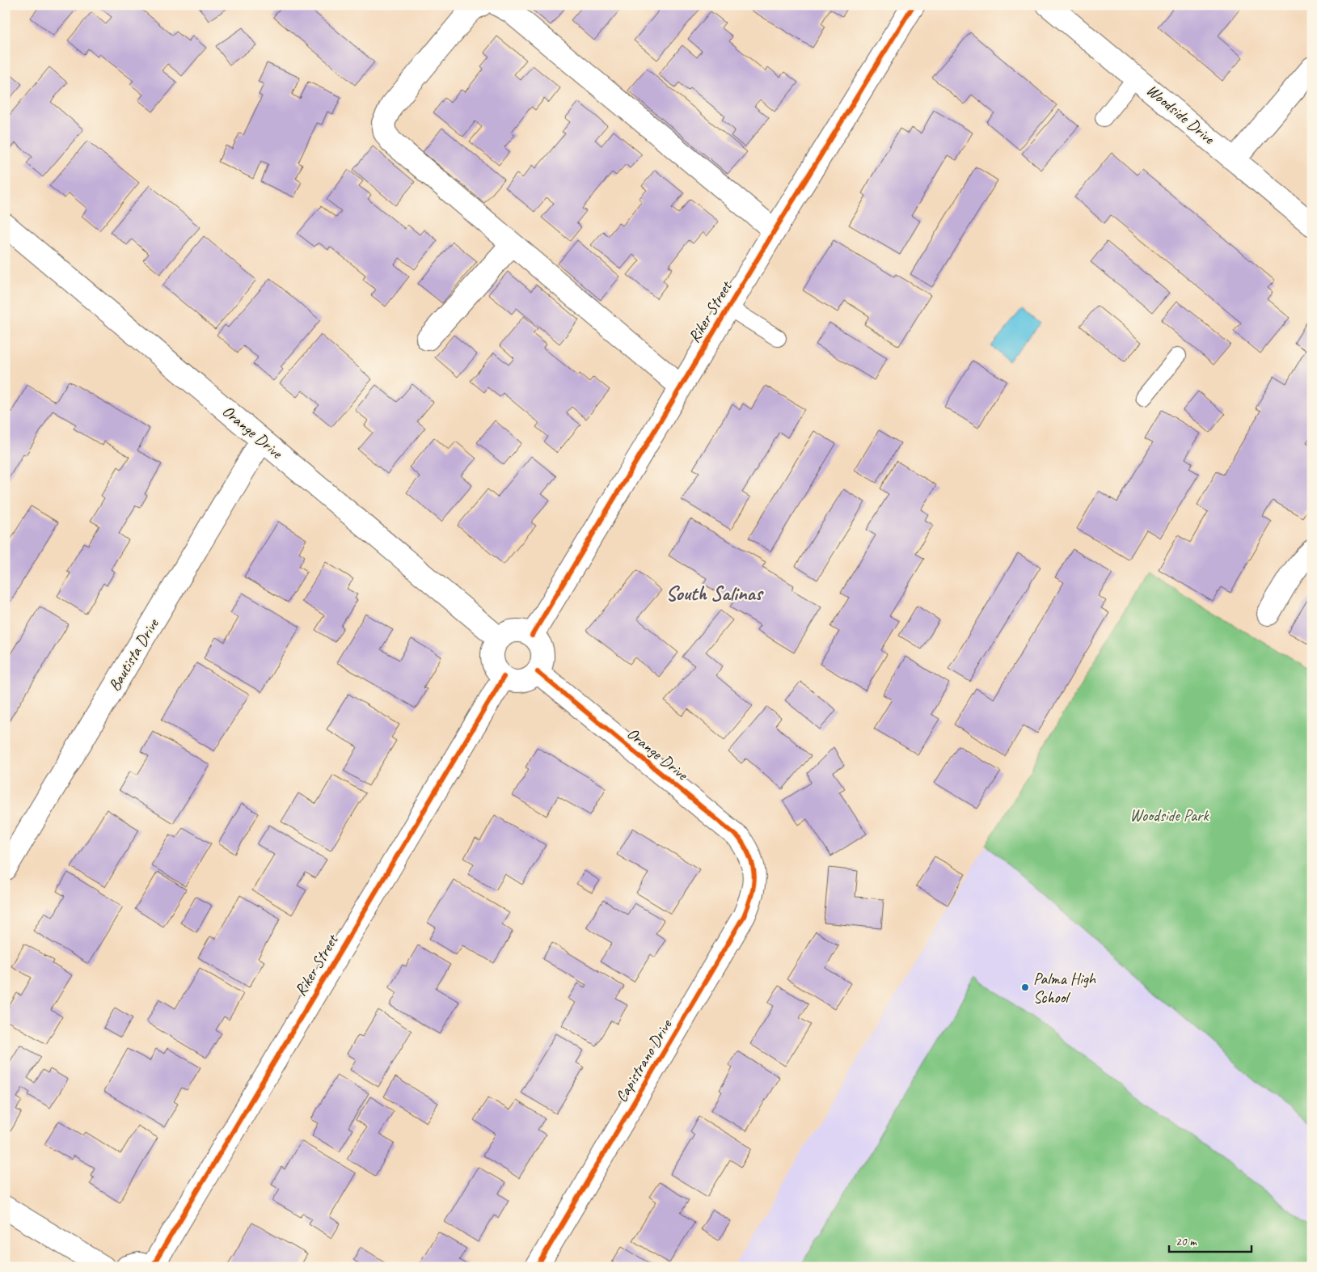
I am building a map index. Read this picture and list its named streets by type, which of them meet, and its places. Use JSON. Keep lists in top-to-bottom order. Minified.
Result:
{"streets":{"street":["Woodside Drive","Riker Street","Orange Drive","Bautista Drive","Capistrano Drive"]},"crossings":[["Riker Street","Orange Drive"],["Orange Drive","Bautista Drive"],["Orange Drive","Capistrano Drive"]],"districts":["South Salinas"],"parks":["Woodside Park"],"places":["Palma High School"],"scale_bar":"20 m"}
